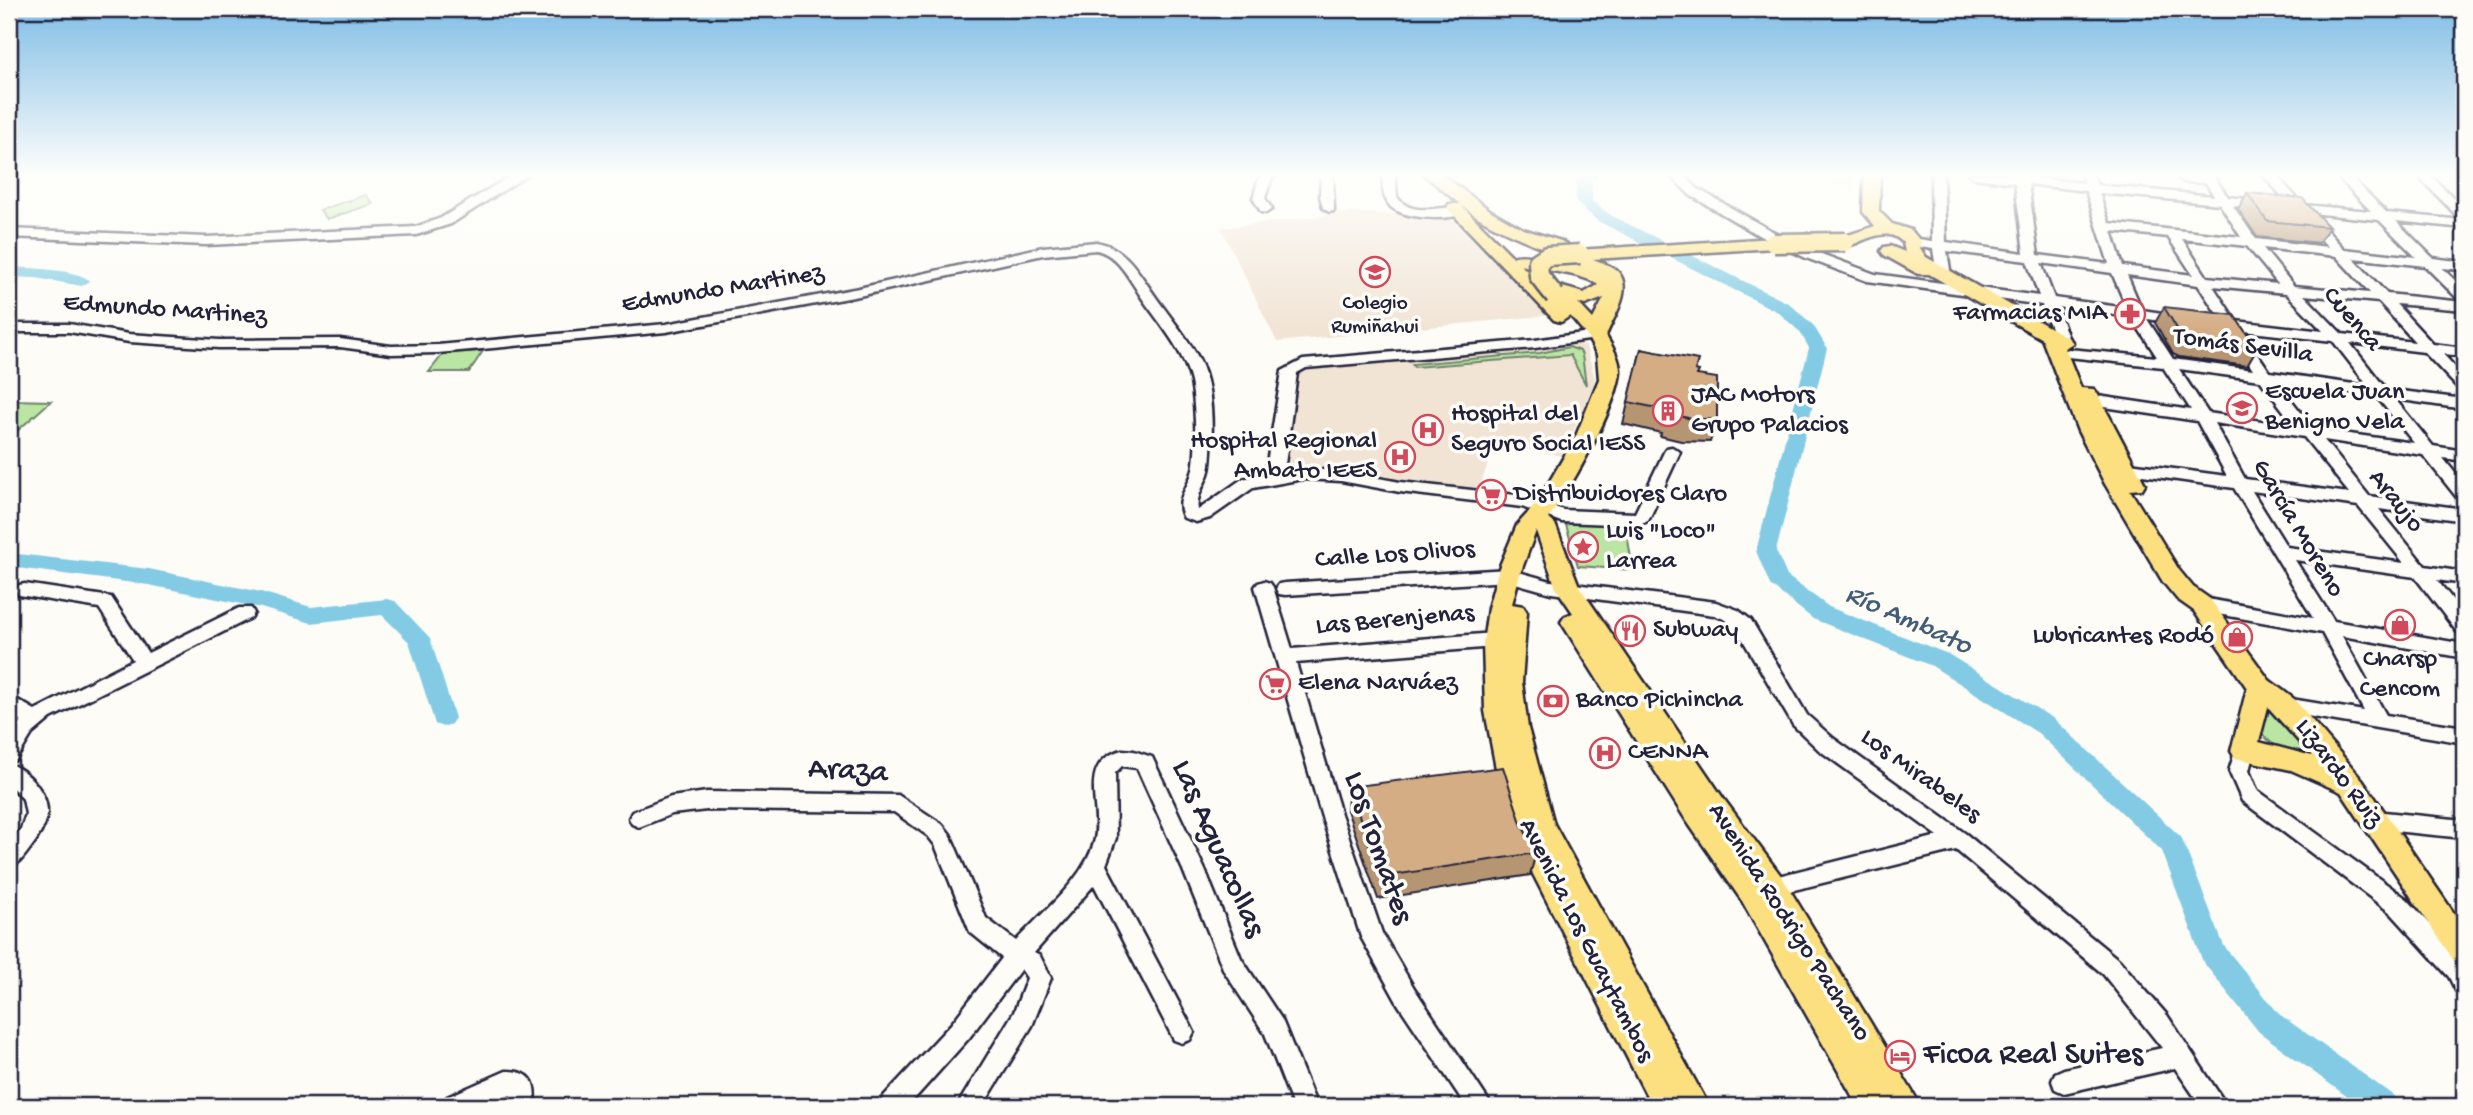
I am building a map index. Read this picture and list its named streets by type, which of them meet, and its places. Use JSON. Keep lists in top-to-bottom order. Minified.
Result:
{"streets":{"main road":["Lizardo Ruiz","Avenida Rodrigo Pachano","Avenida Los Guaytambos"],"street":["Edmundo Martinez","Cuenca","Tomás Sevilla","Araujo","García Moreno","Calle Los Olivos","Las Berenjenas","Araza","Los Mirabeles","Los Tomates","Las Aguacollas"]},"crossings":[["Edmundo Martinez","Avenida Rodrigo Pachano"],["Edmundo Martinez","Avenida Los Guaytambos"],["Cuenca","Tomás Sevilla"],["Tomás Sevilla","Araujo"],["Tomás Sevilla","García Moreno"],["Tomás Sevilla","Lizardo Ruiz"],["Calle Los Olivos","Los Mirabeles"],["Calle Los Olivos","Los Tomates"],["Calle Los Olivos","Avenida Los Guaytambos"],["Las Berenjenas","Los Tomates"],["Las Berenjenas","Avenida Los Guaytambos"],["Araza","Las Aguacollas"],["Los Mirabeles","Avenida Rodrigo Pachano"],["Los Mirabeles","Avenida Los Guaytambos"],["Avenida Rodrigo Pachano","Avenida Los Guaytambos"]],"water":["Río Ambato"],"places":{"school or university":["Colegio Rumiñahui","Escuela Juan Benigno Vela"],"pharmacy":["Farmacias MIA"],"building":["JAC Motors Grupo Palacios"],"hospital":["Hospital del Seguro Social IESS","Hospital Regional Ambato IEES","CENNA"],"supermarket":["Distribuidores Claro","Elena Narváez"],"place":["Luis \"Loco\" Larrea"],"shop":["Charsp Cencom","Lubricantes Rodó"],"restaurant":["Subway"],"bank":["Banco Pichincha"],"hotel":["Ficoa Real Suites"]}}
